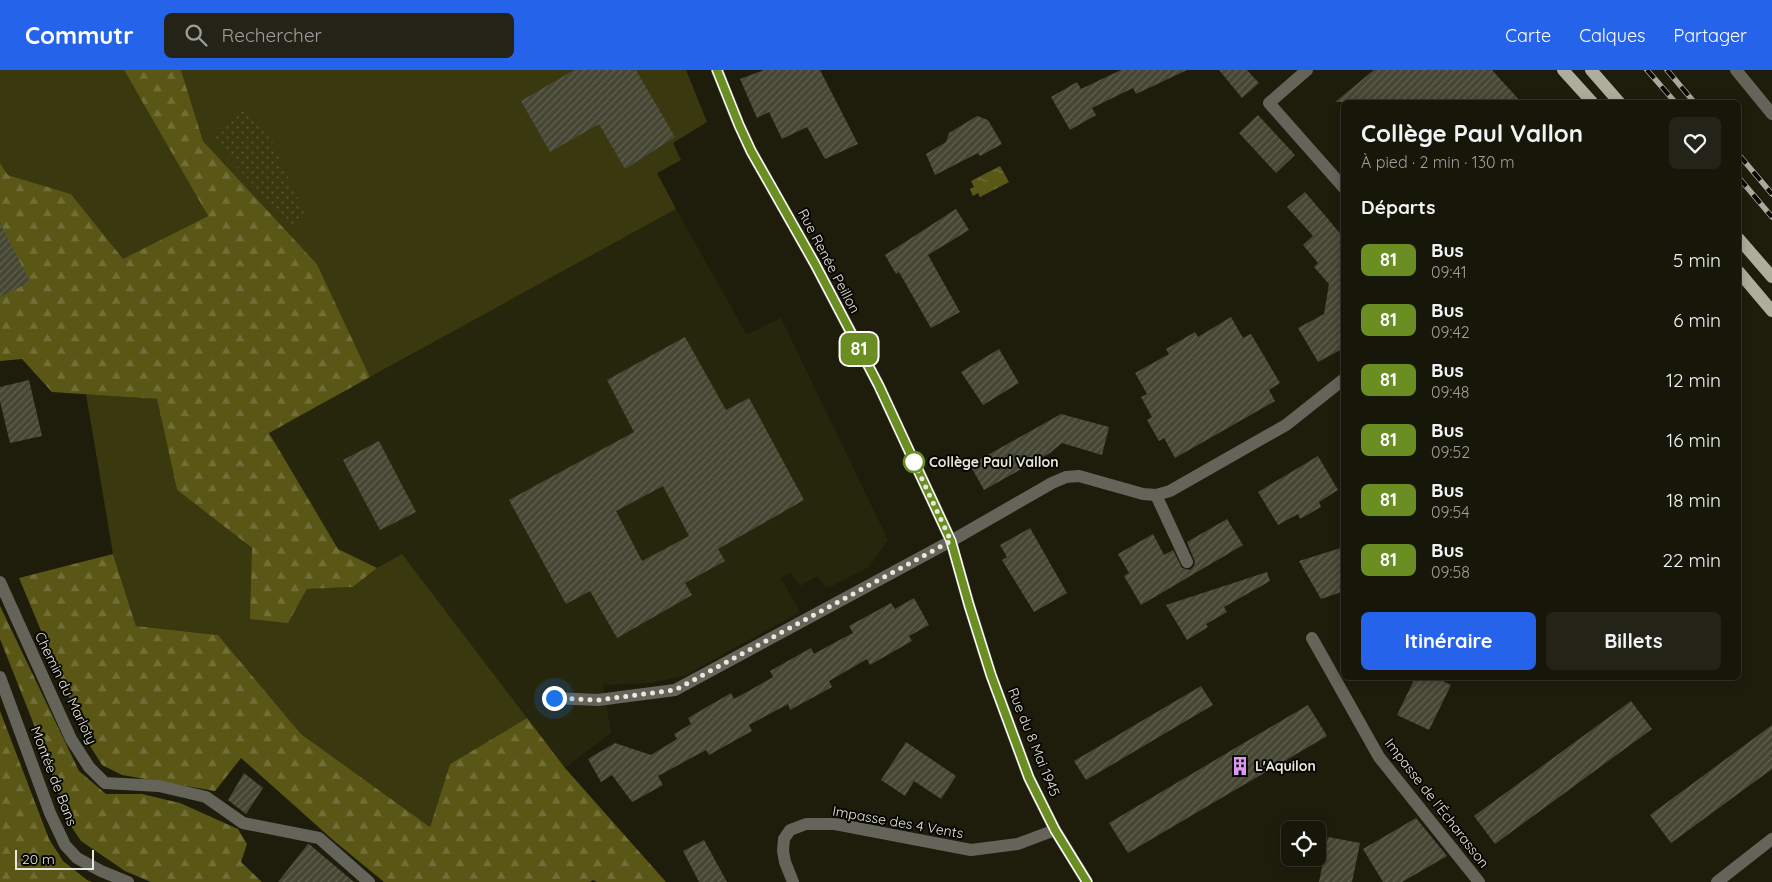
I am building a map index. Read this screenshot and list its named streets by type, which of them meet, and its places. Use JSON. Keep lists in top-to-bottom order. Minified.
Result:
{"streets":{"street":["Rue Renée Peillon","Chemin du Marloty","Rue du 8 Mai 1945","Montée de Bans","Impasse de l'Écharasson","Impasse des 4 Vents"]},"crossings":[["Rue Renée Peillon","Rue du 8 Mai 1945"],["Rue du 8 Mai 1945","Impasse des 4 Vents"]],"places":{"other":["Collège Paul Vallon"],"building":["L'Aquilon"]},"lines":["bus line 81"],"scale_bar":"20 m","page":{"header":"Commutr","search":"Rechercher","nav":["Carte","Calques","Partager"],"on_map":"81","heading":[["Collège Paul Vallon","À pied · 2 min · 130 m"],"Départs"],"list":[{"mark":"81","name":"Bus","note":"09:41","value":"5 min"},{"mark":"81","name":"Bus","note":"09:42","value":"6 min"},{"mark":"81","name":"Bus","note":"09:48","value":"12 min"},{"mark":"81","name":"Bus","note":"09:52","value":"16 min"},{"mark":"81","name":"Bus","note":"09:54","value":"18 min"},{"mark":"81","name":"Bus","note":"09:58","value":"22 min"}],"buttons":["Itinéraire","Billets"],"scale":"20 m"}}
